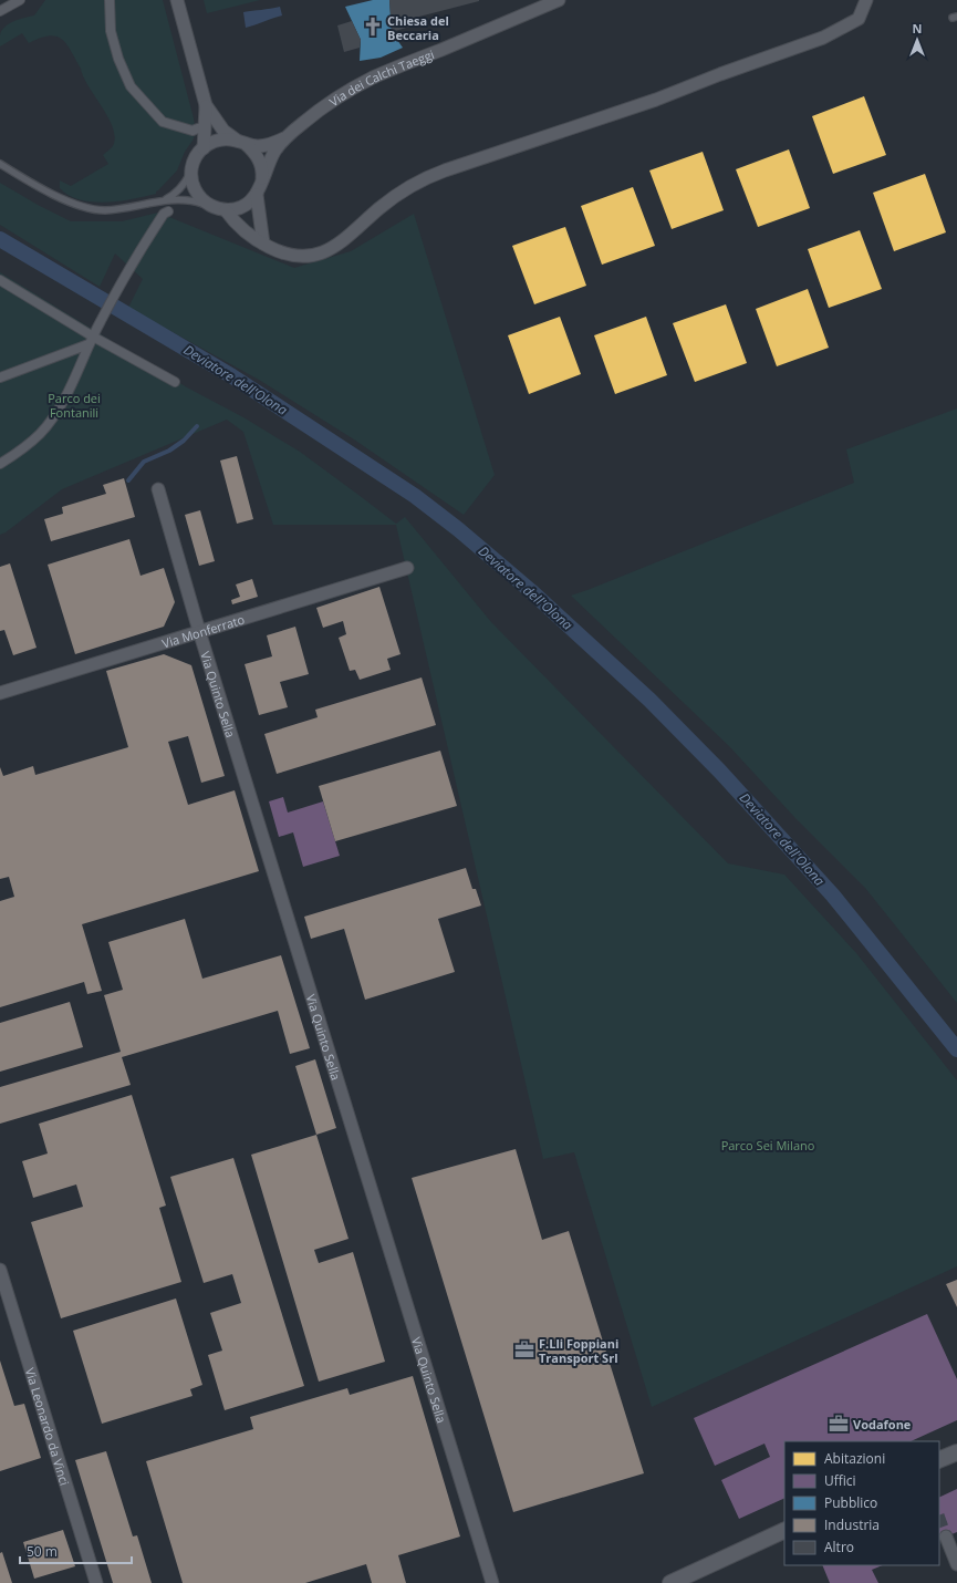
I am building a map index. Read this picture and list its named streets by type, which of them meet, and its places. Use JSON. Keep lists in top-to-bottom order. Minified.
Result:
{"streets":{"street":["Via dei Calchi Taeggi","Via Monferrato","Via Quinto Sella","Via Leonardo da Vinci"]},"crossings":[["Via Monferrato","Via Quinto Sella"]],"water":["Deviatore dell'Olona"],"parks":["Parco dei Fontanili","Parco Sei Milano"],"places":{"church":["Chiesa del Beccaria"],"office":["F.Lli Foppiani Transport Srl","Vodafone"]},"legend":["Abitazioni","Uffici","Pubblico","Industria","Altro"],"scale_bar":"50 m","north":"top"}
